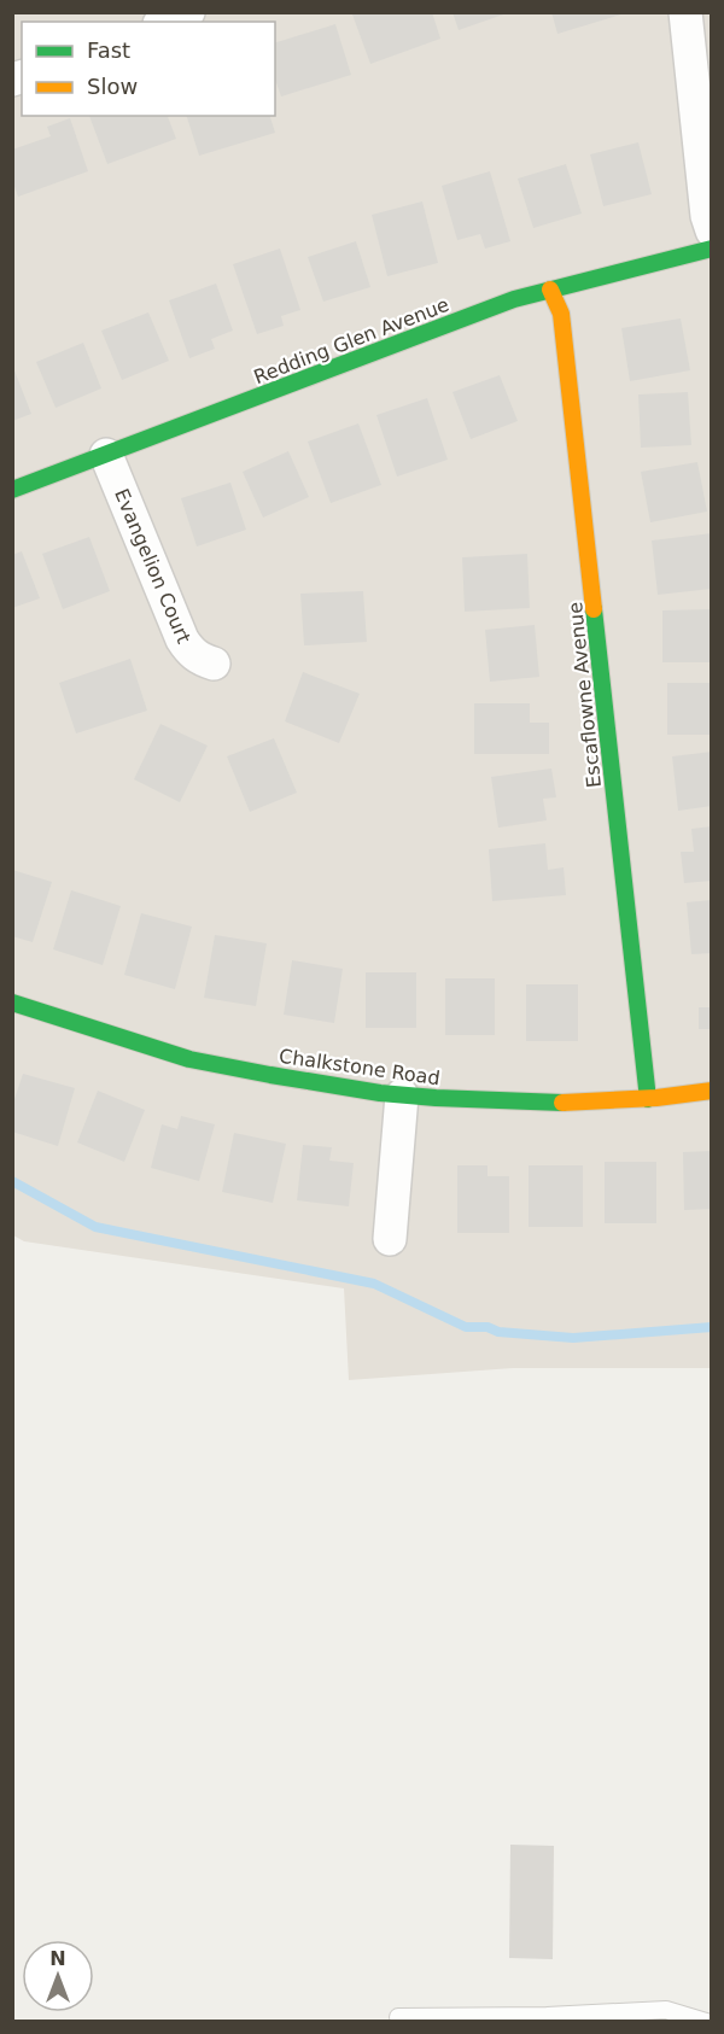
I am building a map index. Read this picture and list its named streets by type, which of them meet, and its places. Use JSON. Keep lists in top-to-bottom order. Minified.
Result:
{"streets":{"street":["Redding Glen Avenue","Evangelion Court","Escaflowne Avenue","Chalkstone Road"]},"crossings":[["Redding Glen Avenue","Evangelion Court"],["Redding Glen Avenue","Escaflowne Avenue"],["Escaflowne Avenue","Chalkstone Road"]],"legend":["Fast","Slow"],"north":"top"}
